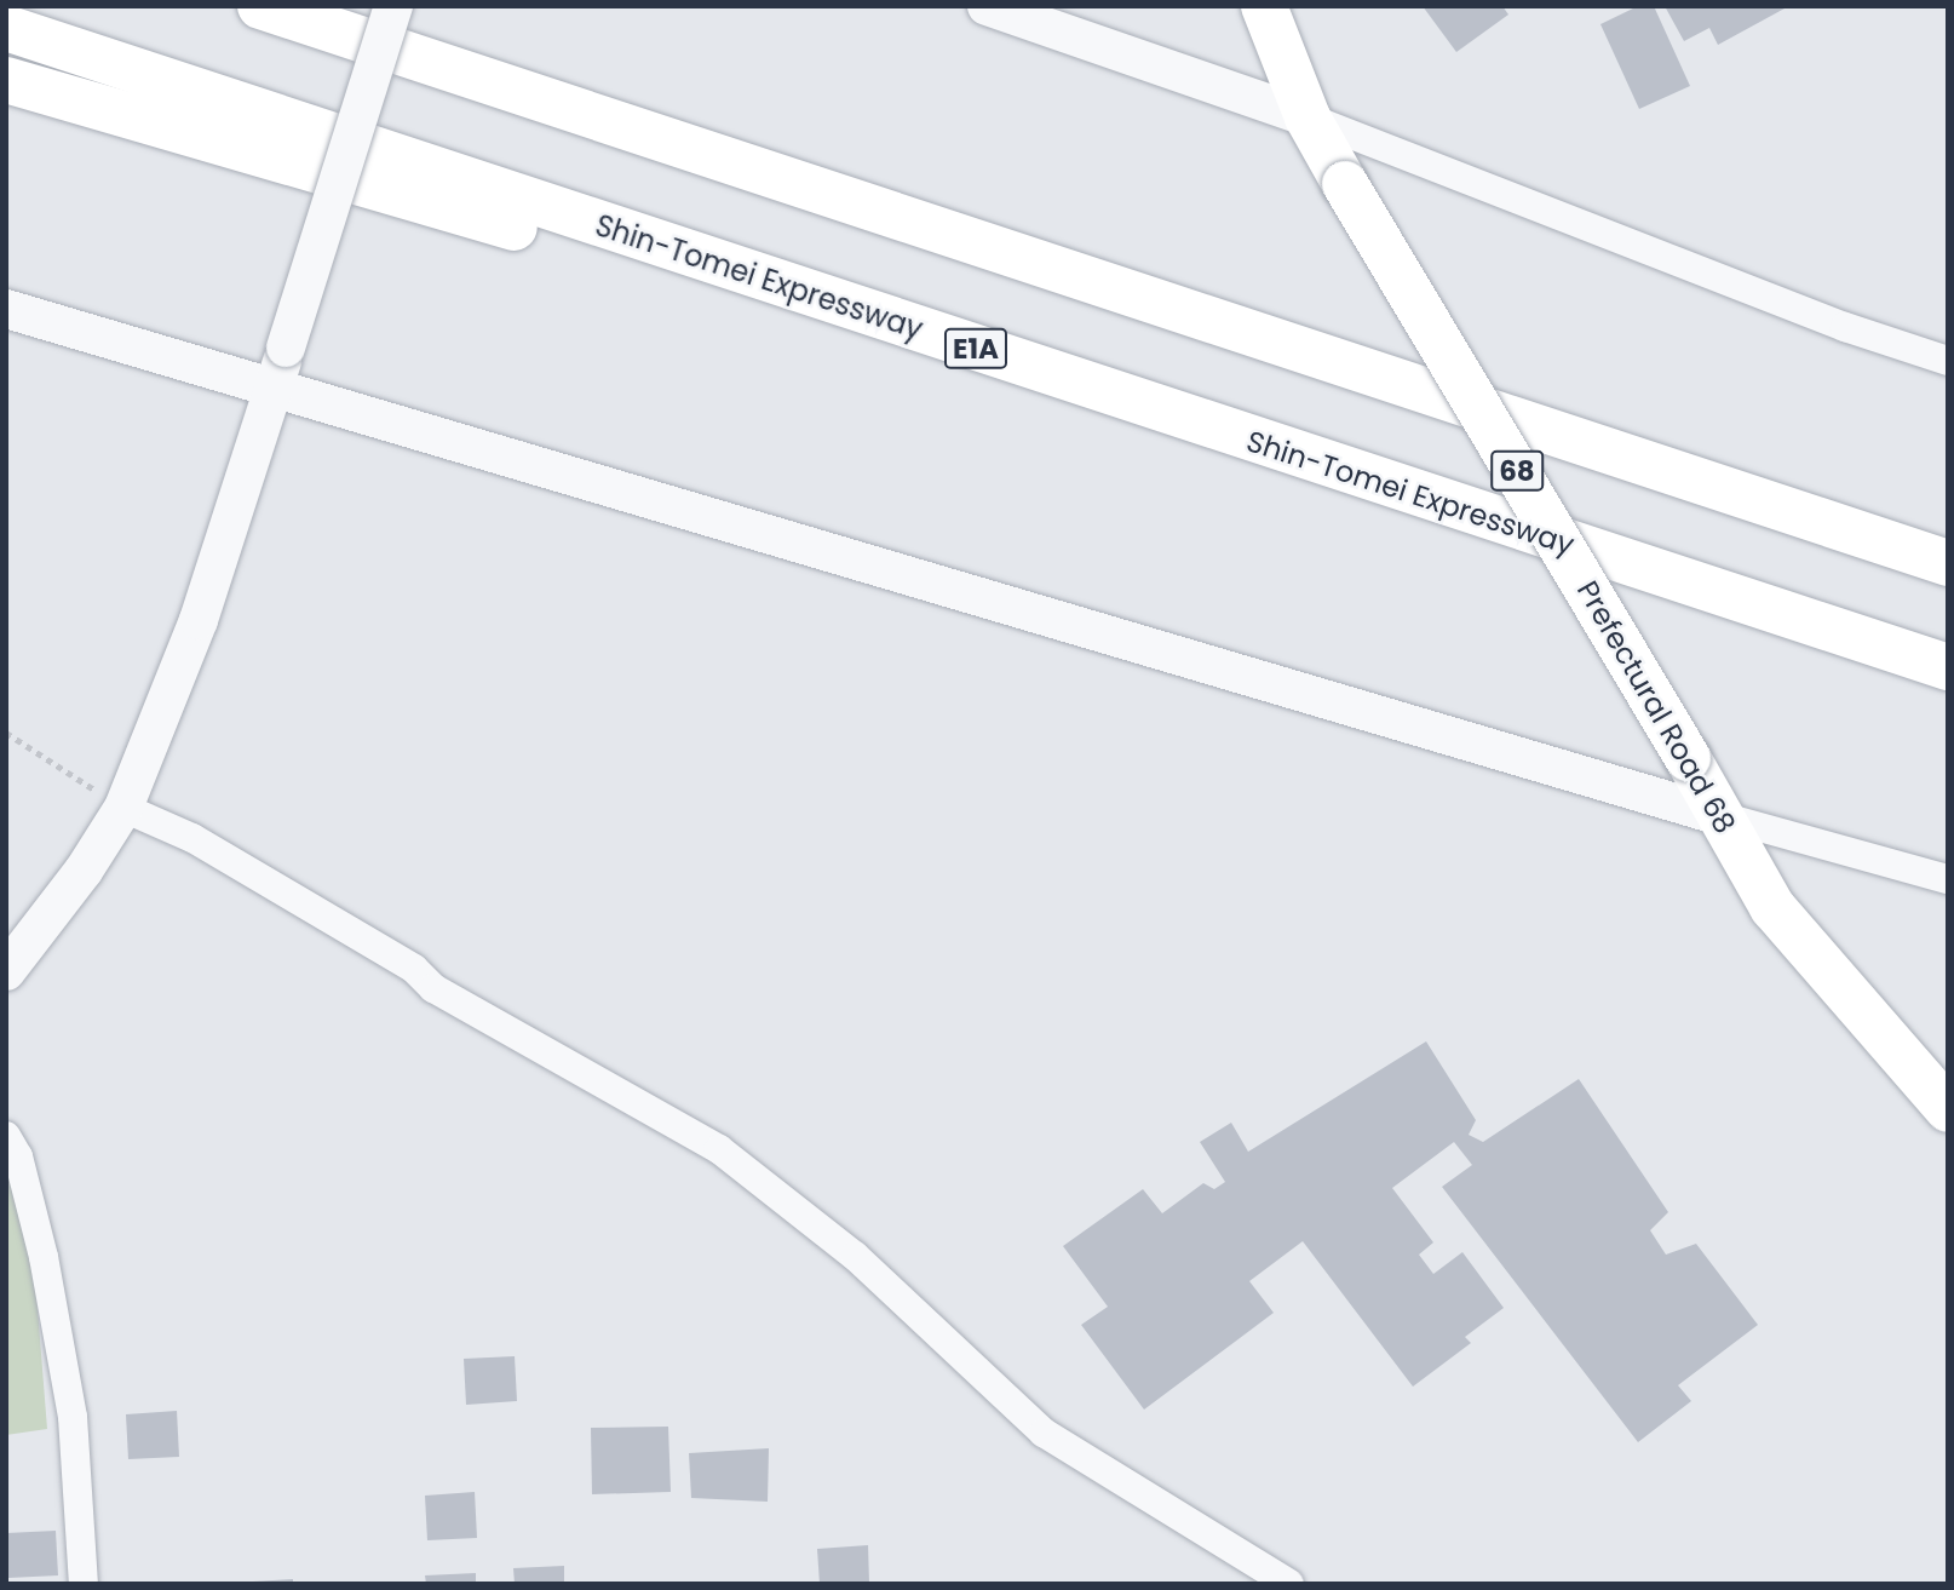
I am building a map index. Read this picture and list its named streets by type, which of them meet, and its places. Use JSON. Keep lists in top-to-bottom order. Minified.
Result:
{"streets":{"main road":["Shin-Tomei Expressway","E1A","68","Prefectural Road 68"]}}
